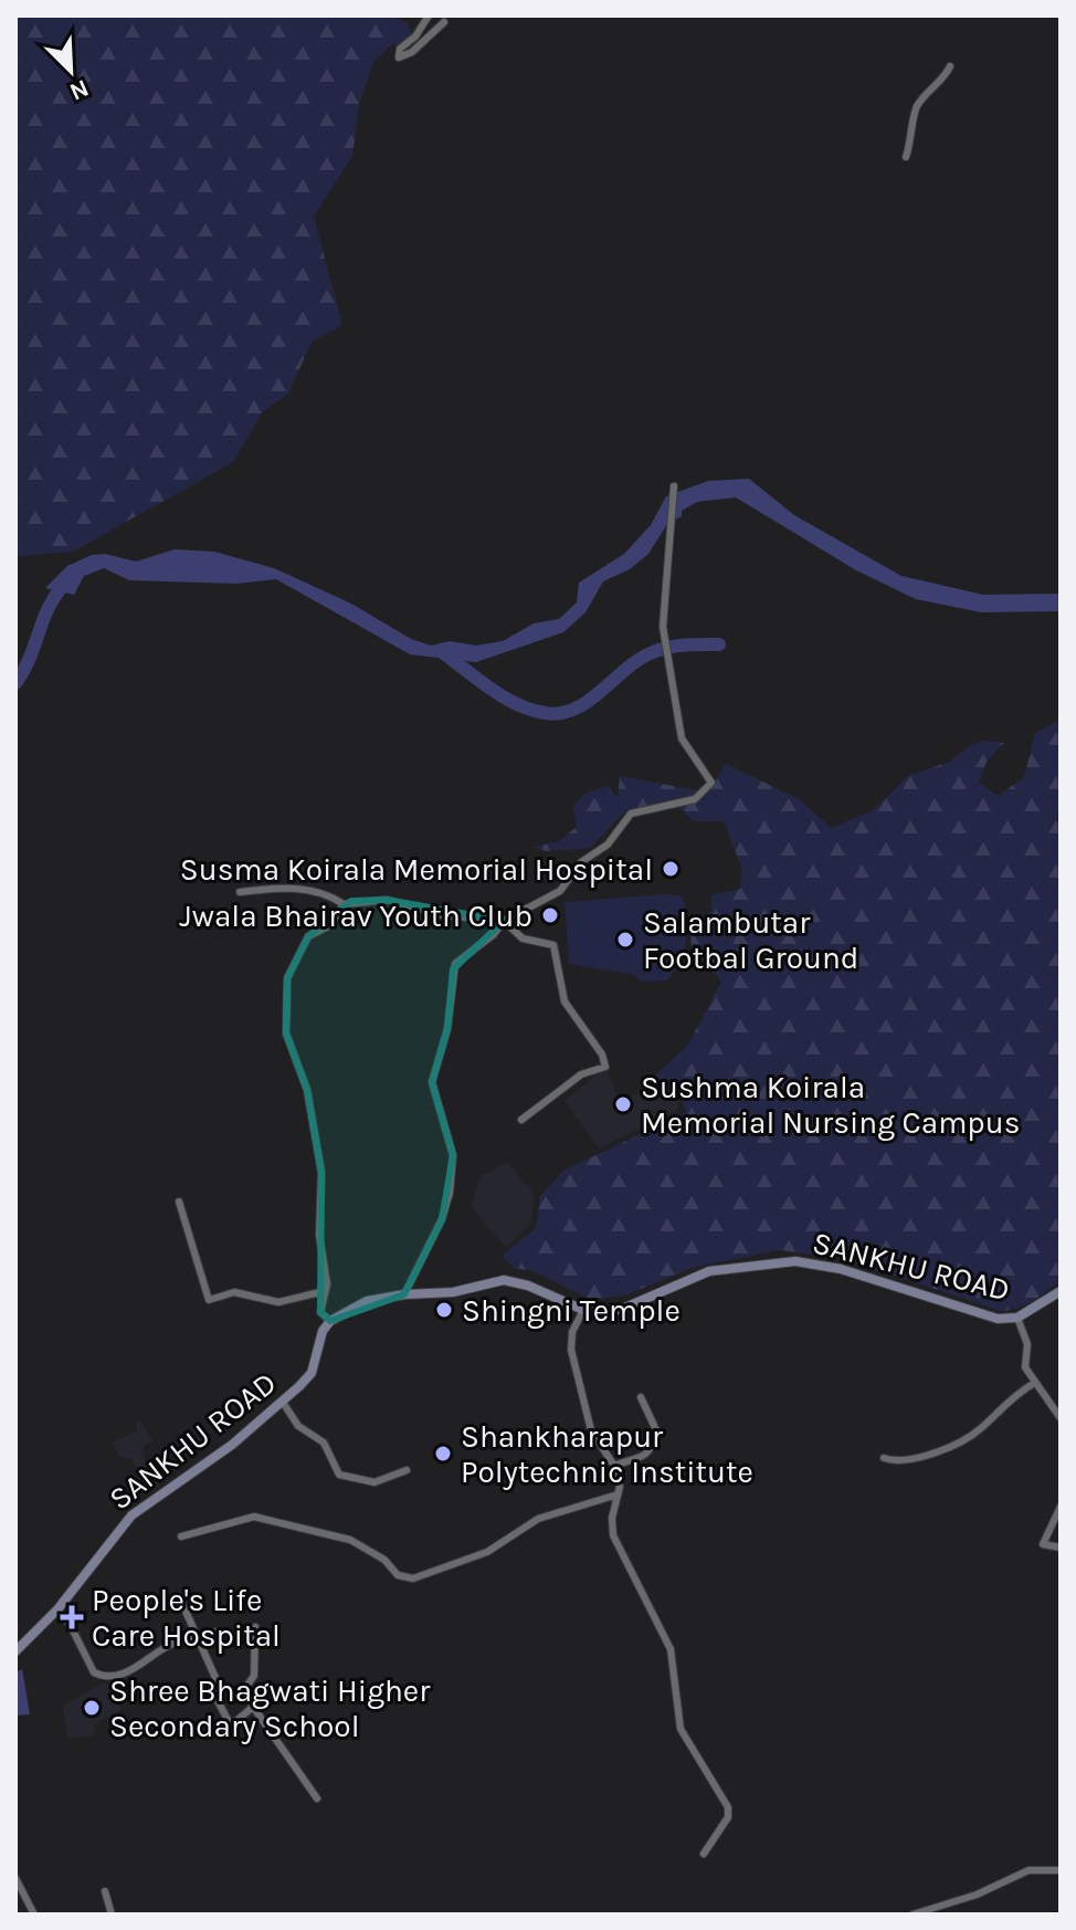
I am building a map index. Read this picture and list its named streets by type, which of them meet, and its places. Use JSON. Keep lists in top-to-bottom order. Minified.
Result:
{"streets":{"main road":["SANKHU ROAD"]},"places":{"other":["Susma Koirala Memorial Hospital","Jwala Bhairav Youth Club","Salambutar Footbal Ground","Sushma Koirala Memorial Nursing Campus","Shingni Temple","Shankharapur Polytechnic Institute","Shree Bhagwati Higher Secondary School"],"health":["People's Life Care Hospital"]},"north":"bottom right"}
